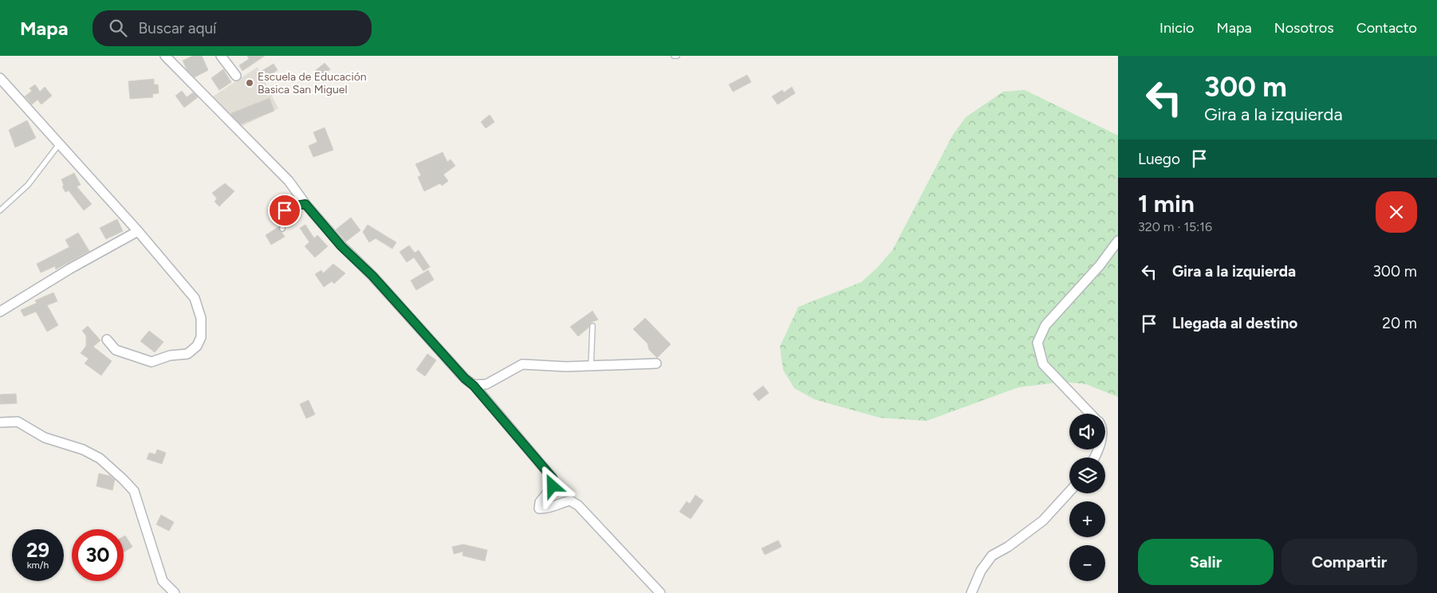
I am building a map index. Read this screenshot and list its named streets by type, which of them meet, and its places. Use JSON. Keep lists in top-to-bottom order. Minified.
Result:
{"places":["Escuela de Educación Basica San Miguel"],"page":{"header":"Mapa","search":"Buscar aquí","nav":["Inicio","Mapa","Nosotros","Contacto"],"turn":["300 m","Gira a la izquierda"],"then":"Luego","heading":["1 min","320 m · 15:16"],"list":[{"name":"Gira a la izquierda","value":"300 m"},{"name":"Llegada al destino","value":"20 m"}],"map_buttons":["+","−"],"speed":"29 km/h","limit":"30","buttons":["Salir","Compartir"]}}
